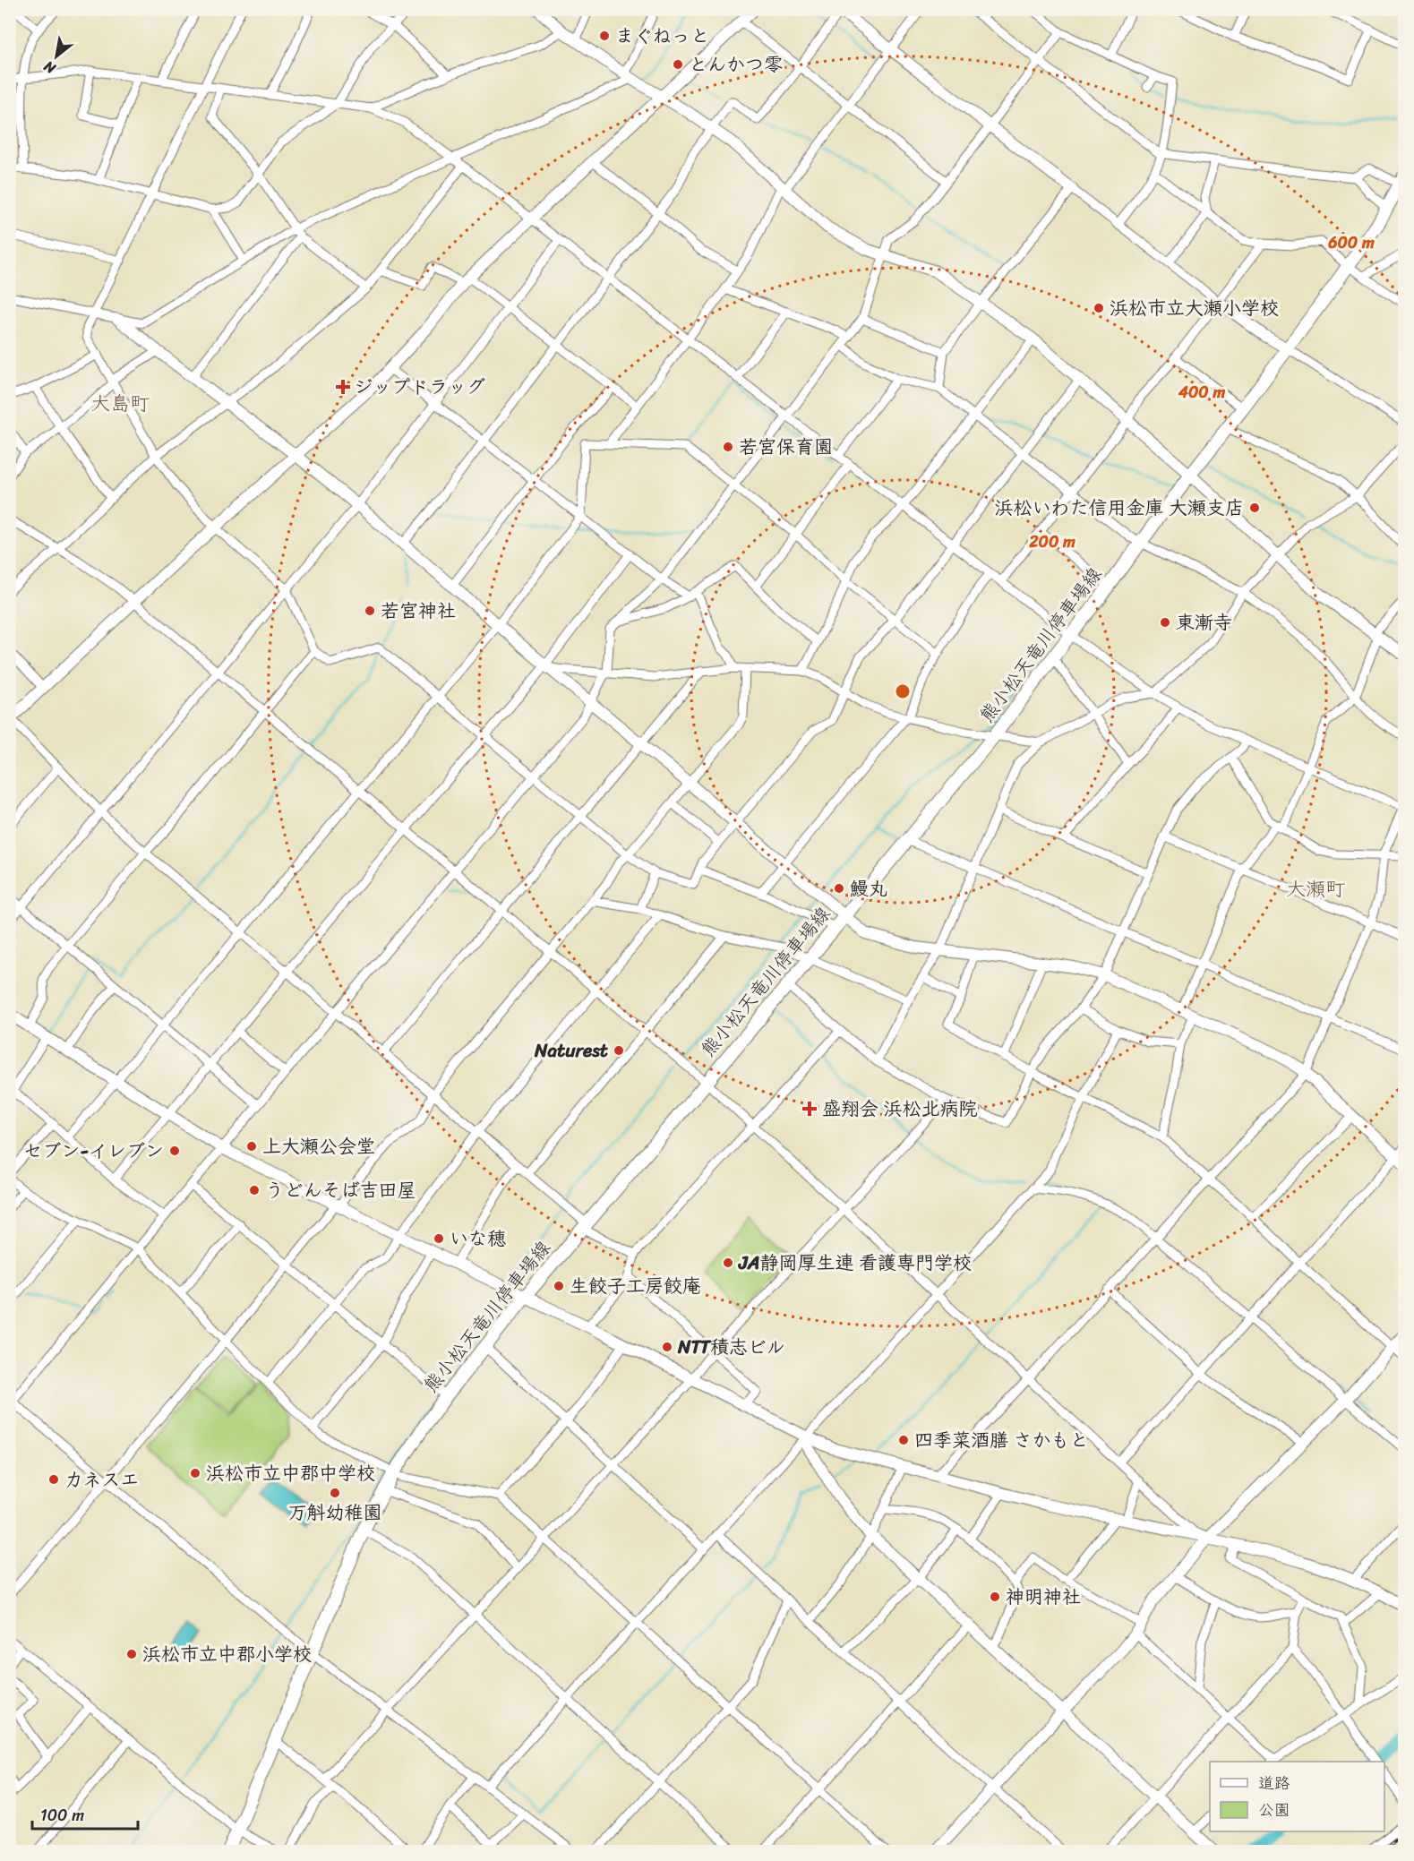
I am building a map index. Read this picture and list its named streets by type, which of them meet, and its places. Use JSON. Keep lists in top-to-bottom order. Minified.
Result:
{"streets":{"main road":["熊小松天竜川停車場線"]},"districts":["大島町","大瀬町"],"places":{"other":["まぐねっと","とんかつ零","浜松市立大瀬小学校","若宮保育園","浜松いわた信用金庫 大瀬支店","若宮神社","東漸寺","鰻丸","Naturest","上大瀬公会堂","セブン-イレブン","うどんそば吉田屋","いな穂","JA静岡厚生連 看護専門学校","生餃子工房餃庵","NTT積志ビル","四季菜酒膳 さかもと","浜松市立中郡中学校","カネスエ","万斛幼稚園","神明神社","浜松市立中郡小学校"],"health":["ジップドラッグ","盛翔会 浜松北病院"]},"legend":["道路","公園"],"scale_bar":"100 m","north":"bottom left","rings":["600 m","400 m","200 m"]}
